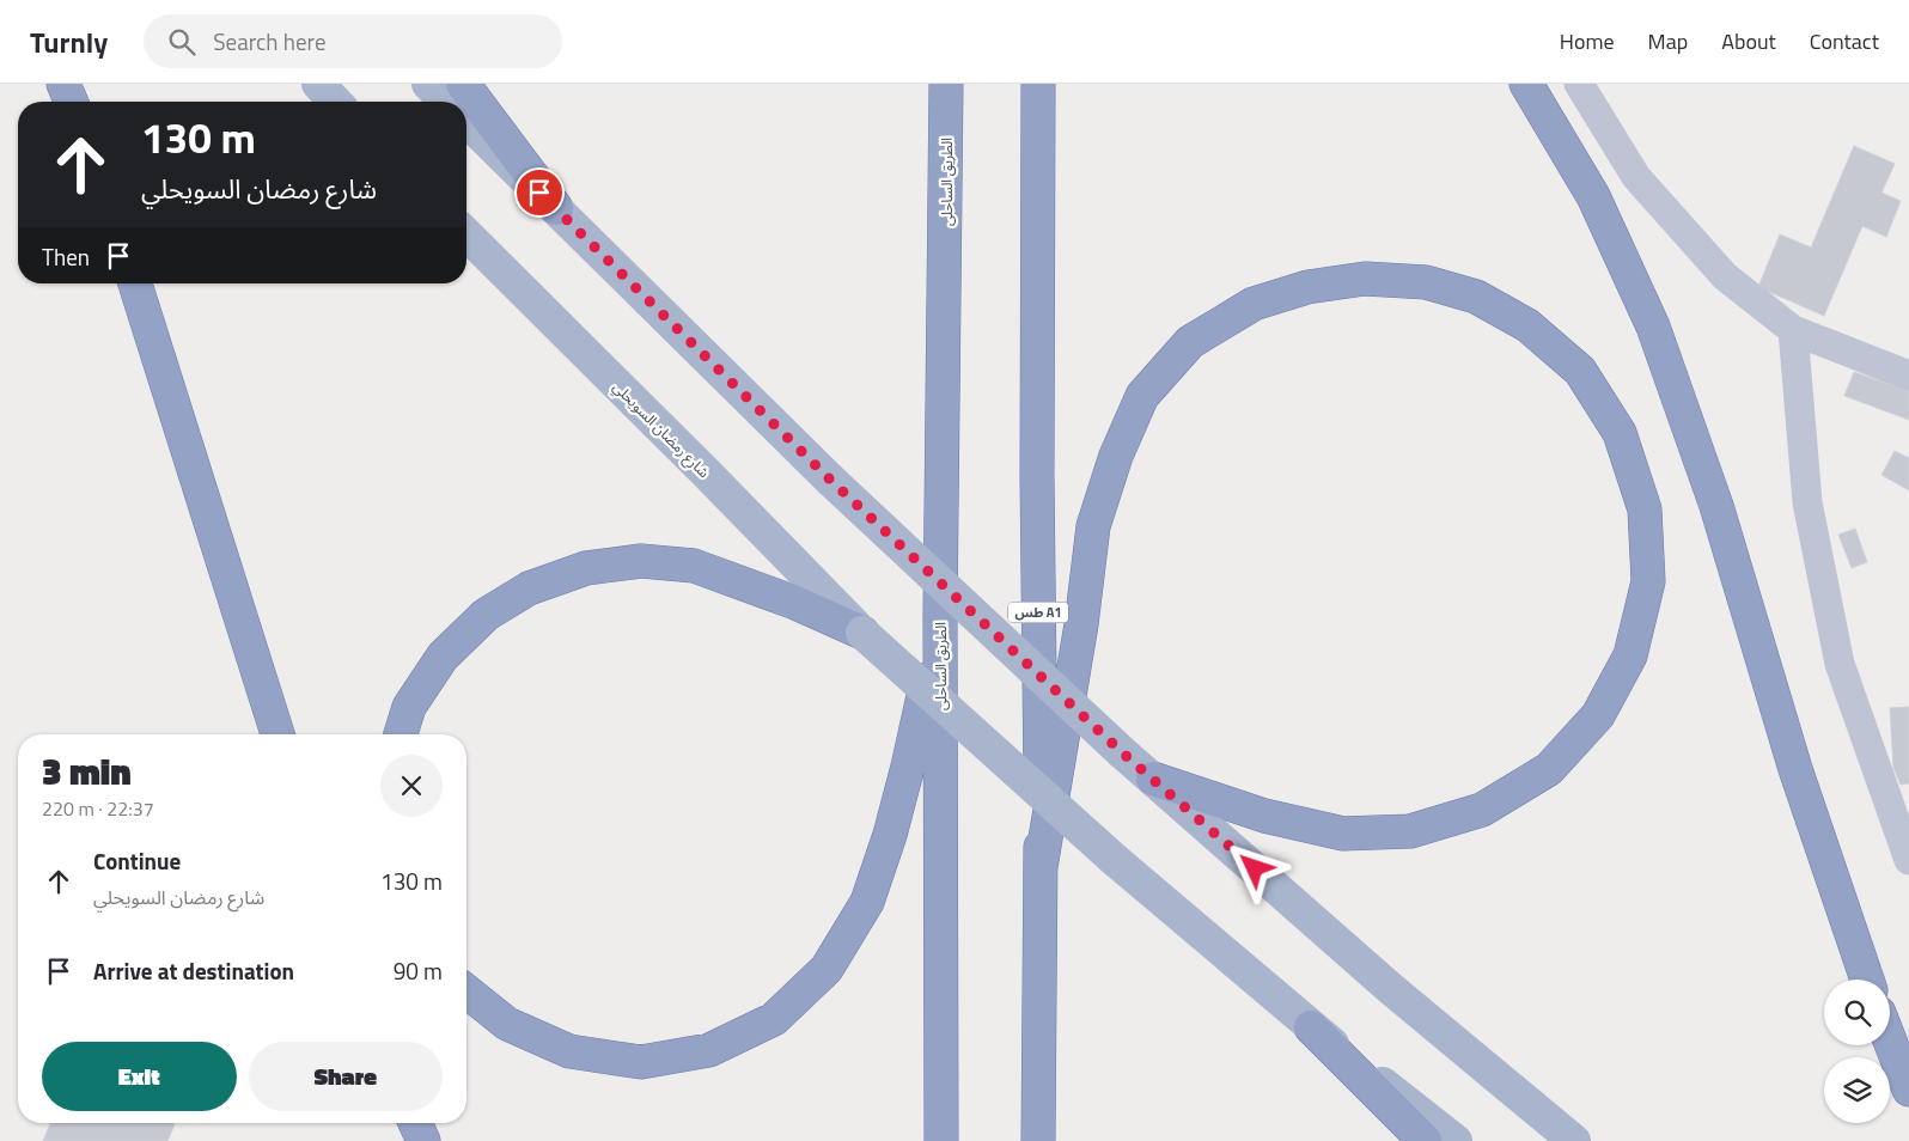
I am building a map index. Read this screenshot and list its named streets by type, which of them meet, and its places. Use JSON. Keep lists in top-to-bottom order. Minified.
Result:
{"streets":{"highway":["الطريق الساحلى","طس A1"],"main road":["شارع رمضان السويحلي"]},"page":{"header":"Turnly","search":"Search here","nav":["Home","Map","About","Contact"],"turn":["130 m","شارع رمضان السويحلي"],"then":"Then","heading":["3 min","220 m · 22:37"],"list":[{"name":"Continue","note":"شارع رمضان السويحلي","value":"130 m"},{"name":"Arrive at destination","value":"90 m"}],"buttons":["Exit","Share"]}}
